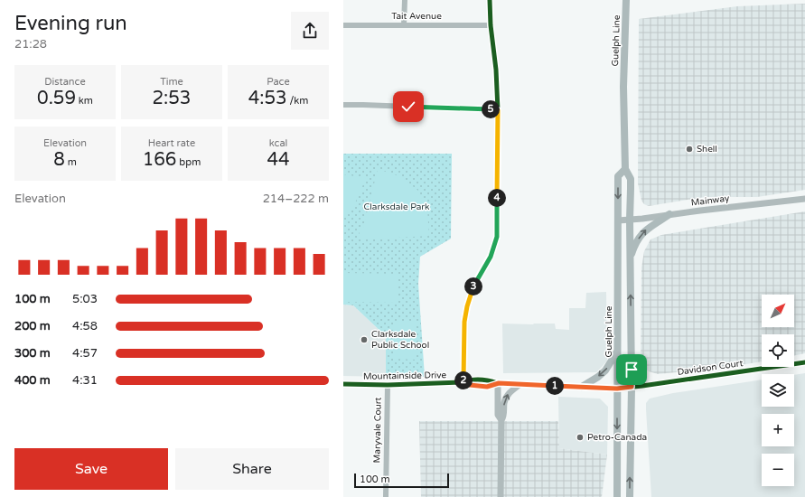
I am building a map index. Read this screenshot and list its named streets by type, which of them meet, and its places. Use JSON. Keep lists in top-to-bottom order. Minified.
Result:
{"streets":{"main road":["Guelph Line"],"street":["Tait Avenue","Mainway","Davidson Court","Mountainside Drive","Maryvale Court"]},"crossings":[["Guelph Line","Mainway"],["Guelph Line","Davidson Court"],["Guelph Line","Mountainside Drive"],["Davidson Court","Mountainside Drive"],["Mountainside Drive","Maryvale Court"]],"parks":["Clarksdale Park"],"places":["Shell","Clarksdale Public School","Petro-Canada"],"scale_bar":"100 m","north":"top right","page":{"heading":["Evening run","21:28"],"stats":[["Distance","0.59 km"],["Time","2:53"],["Pace","4:53 /km"],["Elevation","8 m"],["Heart rate","166 bpm"],["kcal","44"]],"pins":["5","4","3","2","1"],"chart":["Elevation","214–222 m"],"list":[{"name":"100 m","note":"5:03"},{"name":"200 m","note":"4:58"},{"name":"300 m","note":"4:57"},{"name":"400 m","note":"4:31"}],"map_buttons":["+","−"],"buttons":["Save","Share"],"scale":"100 m"}}
